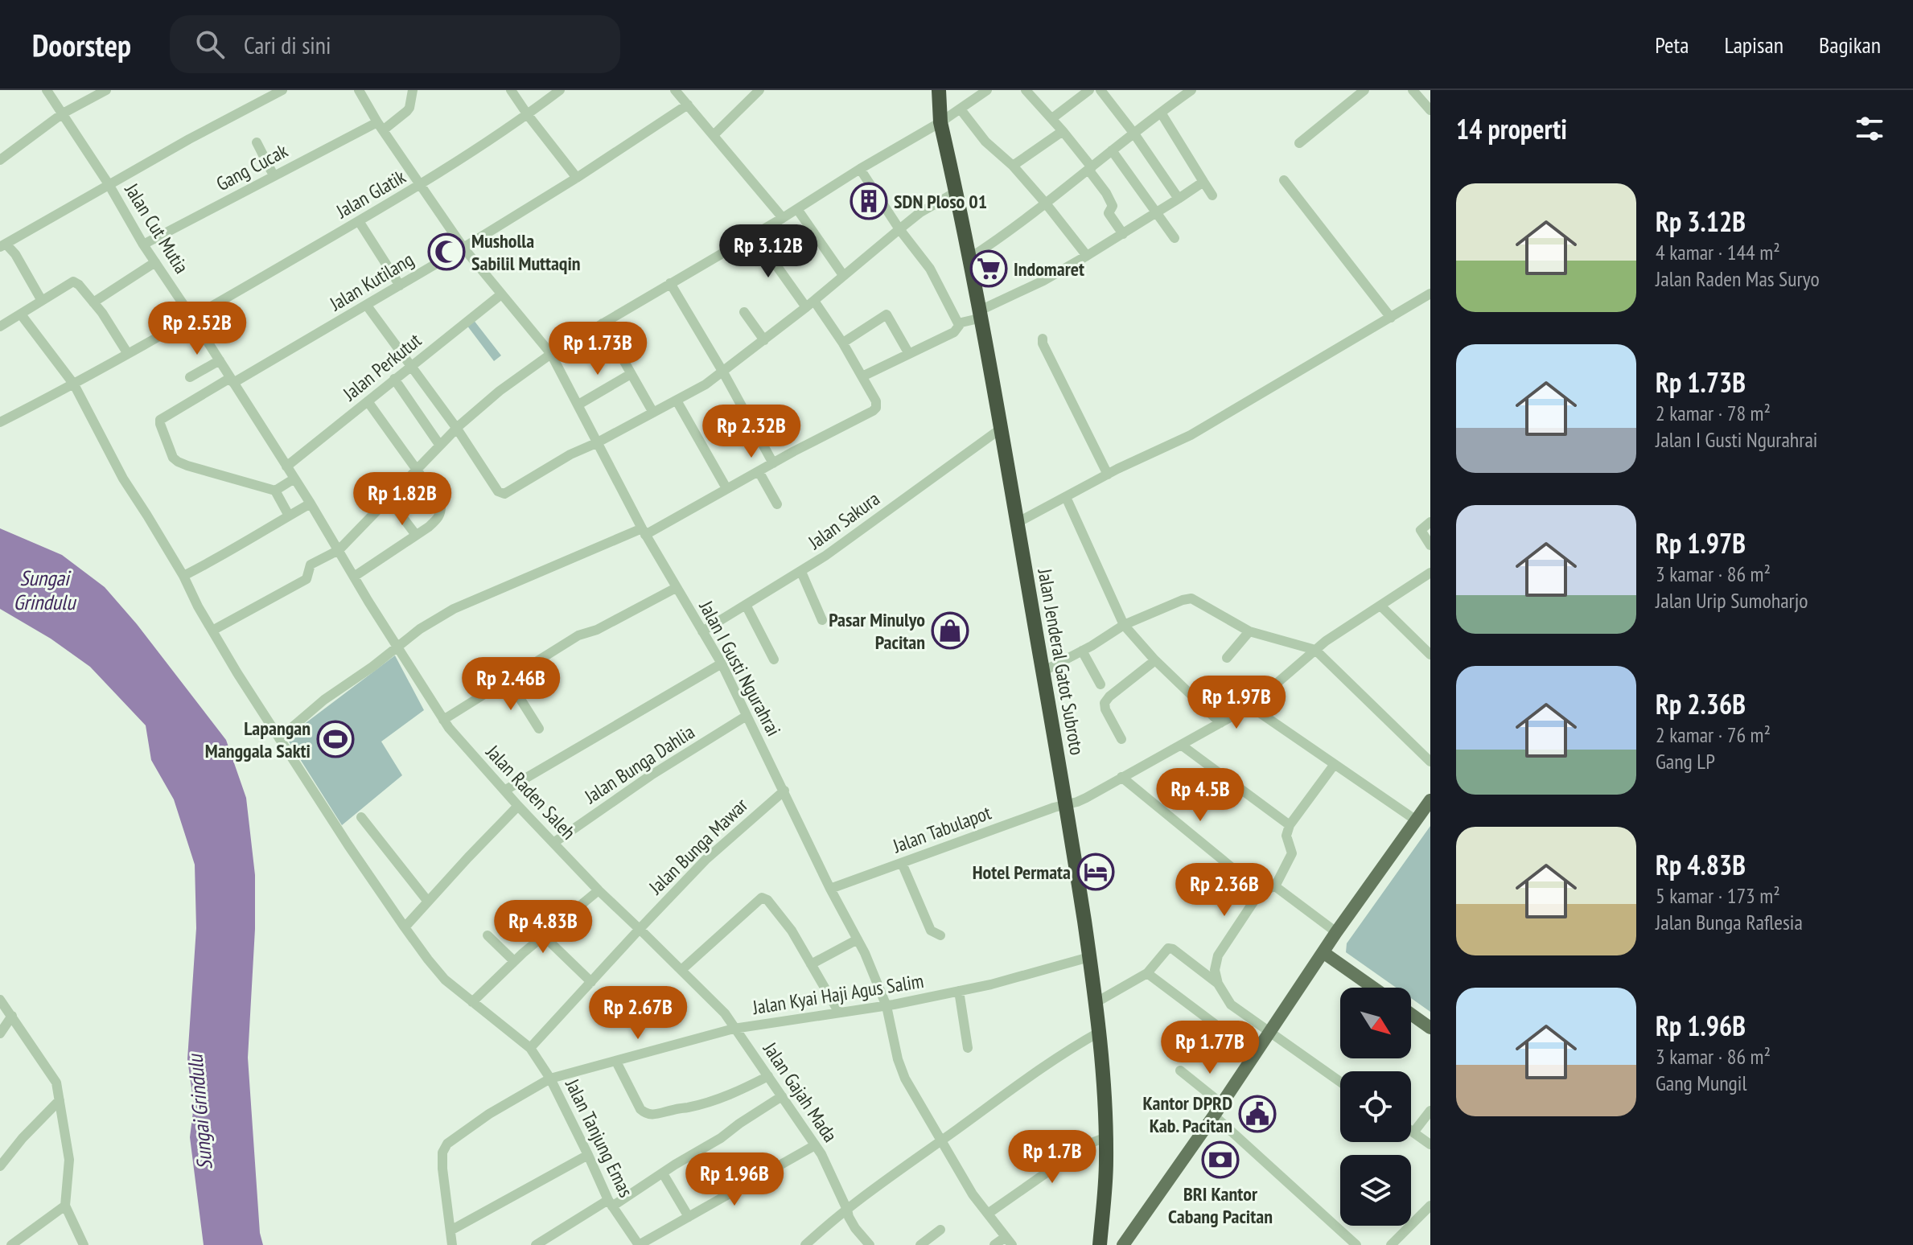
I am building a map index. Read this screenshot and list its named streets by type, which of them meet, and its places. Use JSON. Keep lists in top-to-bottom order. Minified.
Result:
{"streets":{"highway":["Jalan Jenderal Gatot Subroto"],"street":["Gang Cucak","Jalan Glatik","Jalan Cut Mutia","Jalan Kutilang","Jalan Perkutut","Jalan Sakura","Jalan I Gusti Ngurahrai","Jalan Bunga Dahlia","Jalan Raden Saleh","Jalan Tabulapot","Jalan Bunga Mawar","Jalan Kyai Haji Agus Salim","Jalan Gajah Mada","Jalan Tanjung Emas"]},"crossings":[["Gang Cucak","Jalan Cut Mutia"],["Gang Cucak","Jalan I Gusti Ngurahrai"],["Jalan Glatik","Jalan Cut Mutia"],["Jalan Glatik","Jalan I Gusti Ngurahrai"],["Jalan Glatik","Jalan Tanjung Emas"],["Jalan Cut Mutia","Jalan Kutilang"],["Jalan Cut Mutia","Jalan Perkutut"],["Jalan Cut Mutia","Jalan Raden Saleh"],["Jalan Kutilang","Jalan I Gusti Ngurahrai"],["Jalan Perkutut","Jalan I Gusti Ngurahrai"],["Jalan Sakura","Jalan Jenderal Gatot Subroto"],["Jalan Sakura","Jalan I Gusti Ngurahrai"],["Jalan Jenderal Gatot Subroto","Jalan Tabulapot"],["Jalan Jenderal Gatot Subroto","Jalan Kyai Haji Agus Salim"],["Jalan I Gusti Ngurahrai","Jalan Bunga Dahlia"],["Jalan I Gusti Ngurahrai","Jalan Tabulapot"],["Jalan I Gusti Ngurahrai","Jalan Bunga Mawar"],["Jalan I Gusti Ngurahrai","Jalan Kyai Haji Agus Salim"],["Jalan Bunga Dahlia","Jalan Raden Saleh"],["Jalan Raden Saleh","Jalan Bunga Mawar"],["Jalan Raden Saleh","Jalan Kyai Haji Agus Salim"],["Jalan Raden Saleh","Jalan Gajah Mada"],["Jalan Bunga Mawar","Jalan Tanjung Emas"],["Jalan Kyai Haji Agus Salim","Jalan Gajah Mada"],["Jalan Kyai Haji Agus Salim","Jalan Tanjung Emas"]],"water":["Sungai Grindulu"],"places":{"building":["SDN Ploso 01"],"mosque":["Musholla Sabilil Muttaqin"],"supermarket":["Indomaret"],"shop":["Pasar Minulyo Pacitan"],"sports":["Lapangan Manggala Sakti"],"hotel":["Hotel Permata"],"public building":["Kantor DPRD Kab. Pacitan"],"bank":["BRI Kantor Cabang Pacitan"]},"north":"bottom right","page":{"header":"Doorstep","search":"Cari di sini","nav":["Peta","Lapisan","Bagikan"],"heading":"14 properti","list":[{"name":"Rp 3.12B","note":"4 kamar · 144 m² · Jalan Raden Mas Suryo"},{"name":"Rp 1.73B","note":"2 kamar · 78 m² · Jalan I Gusti Ngurahrai"},{"name":"Rp 1.97B","note":"3 kamar · 86 m² · Jalan Urip Sumoharjo"},{"name":"Rp 2.36B","note":"2 kamar · 76 m² · Gang LP"},{"name":"Rp 4.83B","note":"5 kamar · 173 m² · Jalan Bunga Raflesia"},{"name":"Rp 1.96B","note":"3 kamar · 86 m² · Gang Mungil"}],"price":["Rp 3.12B","Rp 2.52B","Rp 1.73B","Rp 2.32B","Rp 1.82B","Rp 2.46B","Rp 1.97B","Rp 4.5B","Rp 2.36B","Rp 4.83B","Rp 2.67B","Rp 1.77B","Rp 1.7B","Rp 1.96B"]}}
